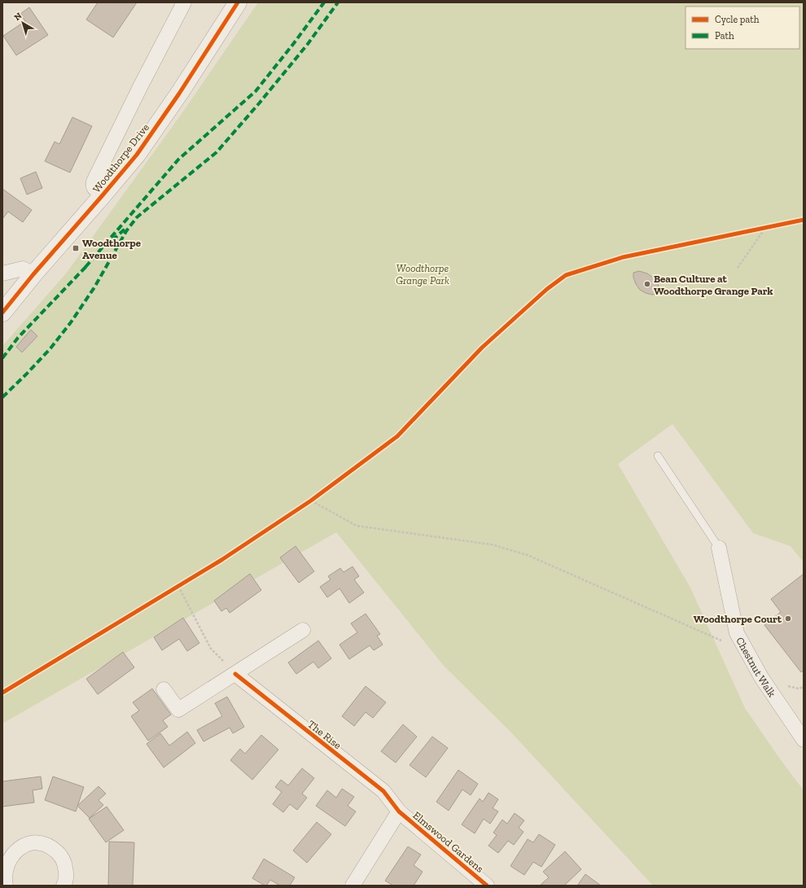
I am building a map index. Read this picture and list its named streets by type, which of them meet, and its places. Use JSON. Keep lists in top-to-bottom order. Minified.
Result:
{"streets":{"street":["Woodthorpe Drive","Chestnut Walk","The Rise","Elmswood Gardens"]},"crossings":[["The Rise","Elmswood Gardens"]],"parks":["Woodthorpe Grange Park"],"places":{"transit":["Woodthorpe Avenue"],"other":["Bean Culture at Woodthorpe Grange Park","Woodthorpe Court"]},"legend":["Cycle path","Path"],"north":"top left"}
